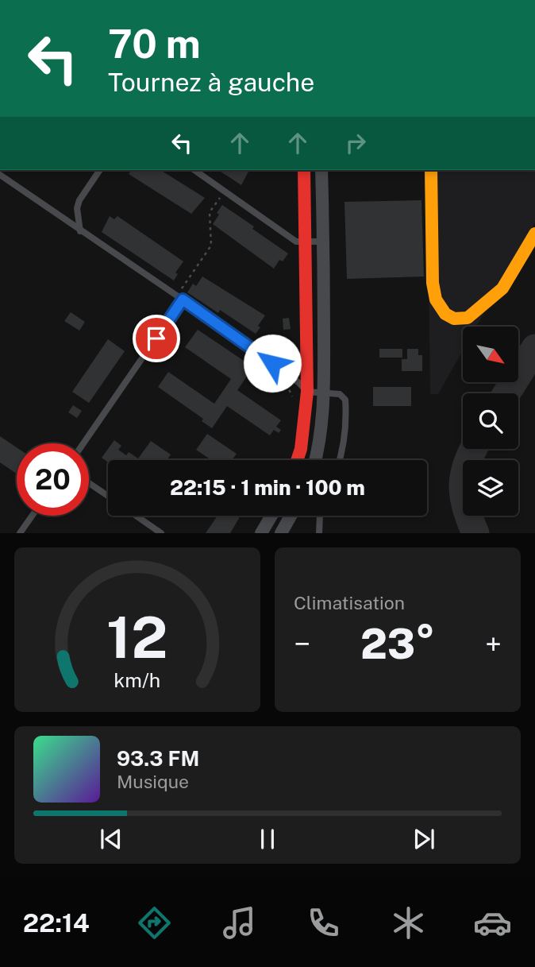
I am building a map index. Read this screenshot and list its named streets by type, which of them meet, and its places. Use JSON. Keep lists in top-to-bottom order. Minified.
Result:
{"north":"bottom right","page":{"turn":["70 m","Tournez à gauche"],"limit":"20","trip":"22:15 · 1 min · 100 m","tile":"Climatisation","heat":["−","23°","+"],"song":["93.3 FM","Musique"],"tabs":"22:14","gauge":["12","km/h"]}}
